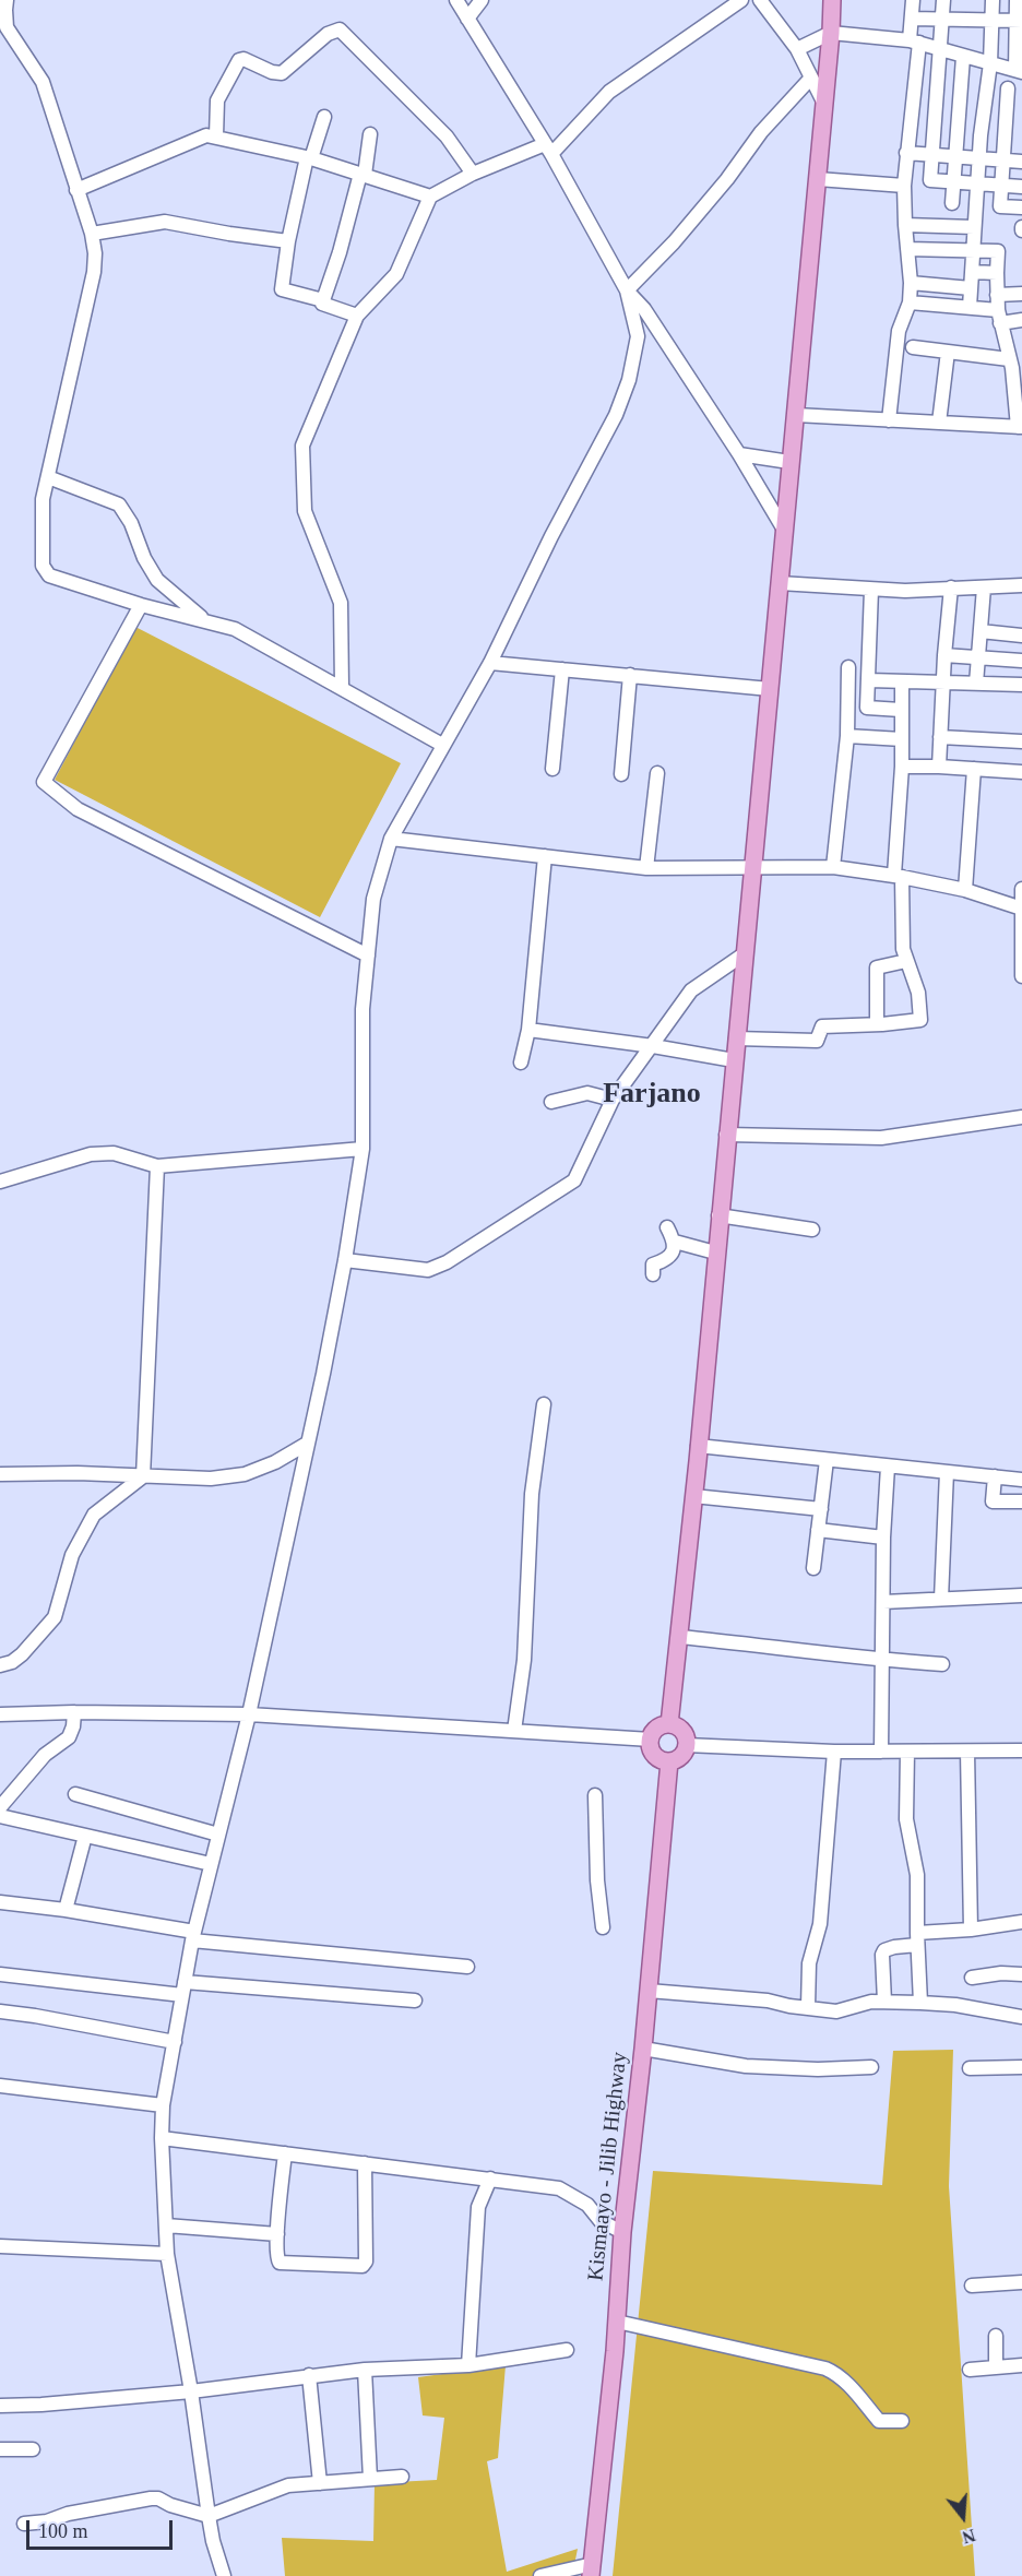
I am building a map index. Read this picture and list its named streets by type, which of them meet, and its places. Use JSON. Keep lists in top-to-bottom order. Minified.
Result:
{"streets":{"main road":["Kismaayo - Jilib Highway"]},"districts":["Farjano"],"scale_bar":"100 m","north":"bottom"}
